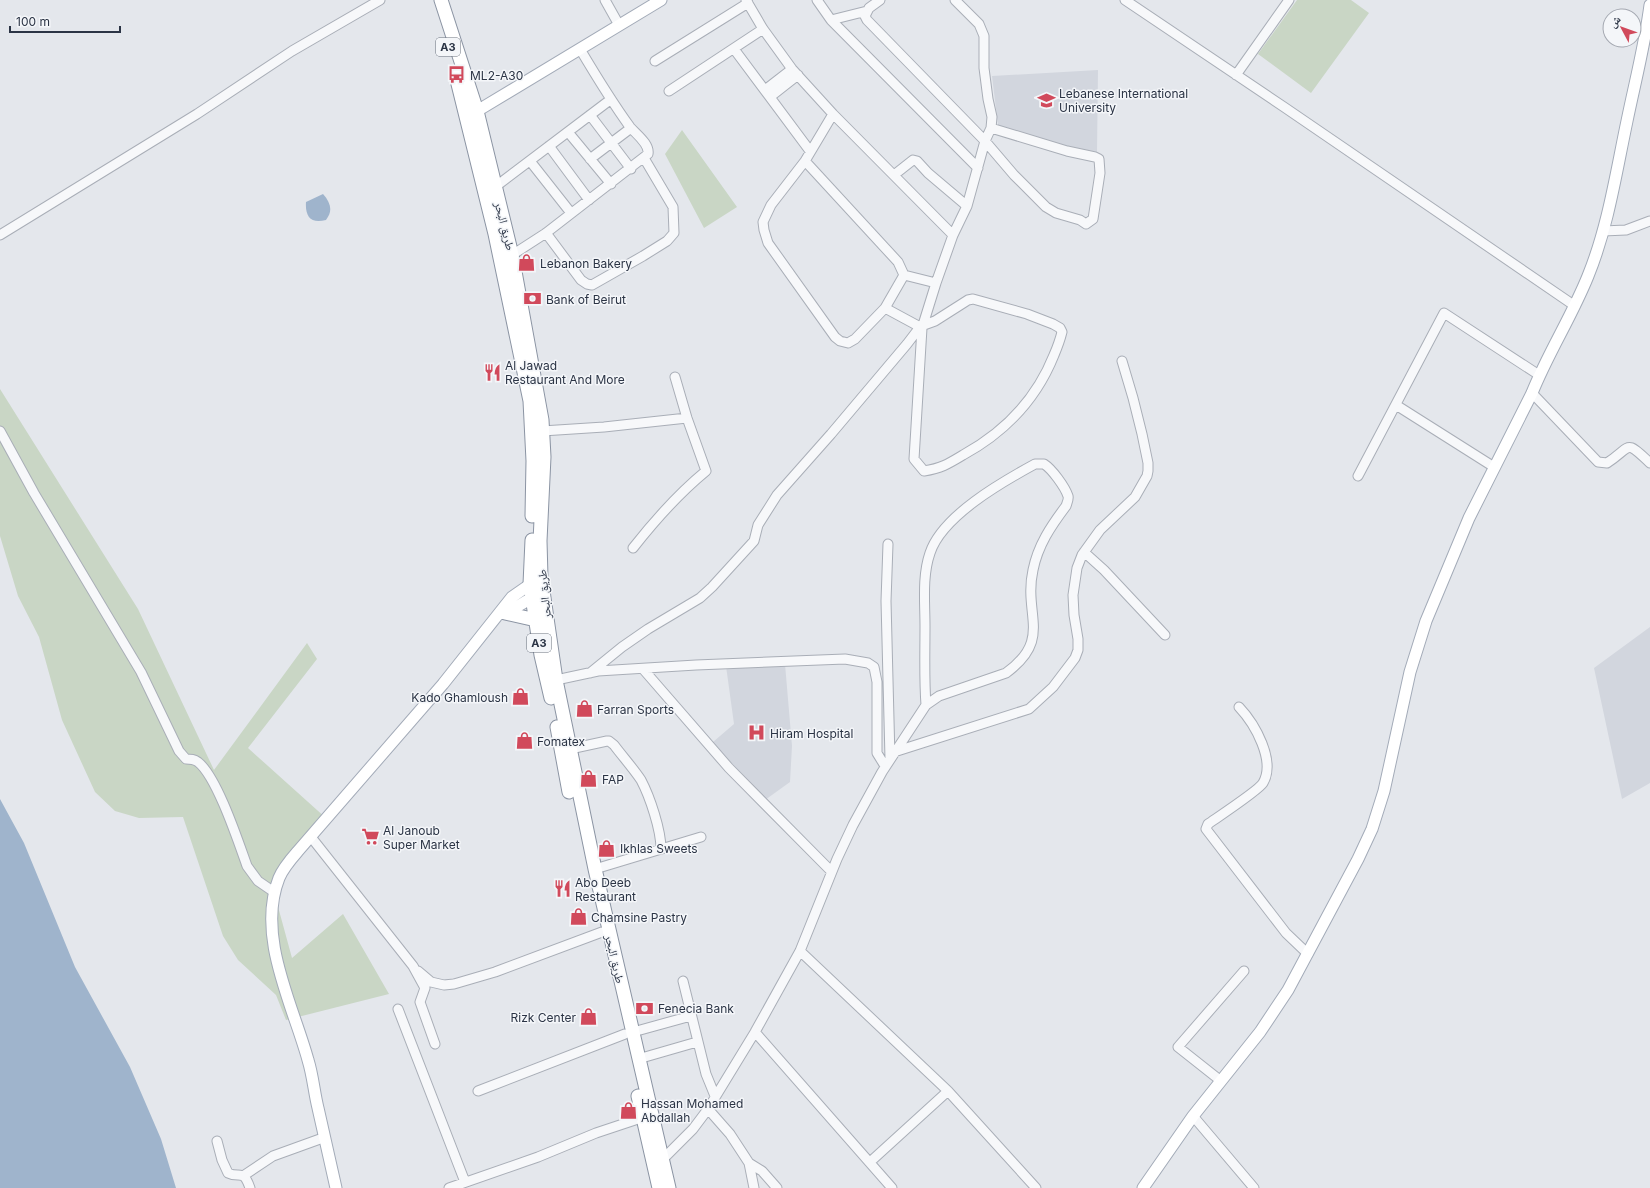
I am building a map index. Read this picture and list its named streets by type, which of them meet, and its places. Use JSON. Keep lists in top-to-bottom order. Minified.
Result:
{"streets":{"highway":["A3","طريق البحر"]},"places":{"bus stop":["ML2-A30"],"school or university":["Lebanese International University"],"shop":["Lebanon Bakery","Kado Ghamloush","Farran Sports","Fomatex","FAP","Ikhlas Sweets","Chamsine Pastry","Rizk Center","Hassan Mohamed Abdallah"],"bank":["Bank of Beirut","Fenecia Bank"],"restaurant":["Al Jawad Restaurant And More","Abo Deeb Restaurant"],"hospital":["Hiram Hospital"],"supermarket":["Al Janoub Super Market"]},"scale_bar":"100 m","north":"top left"}
